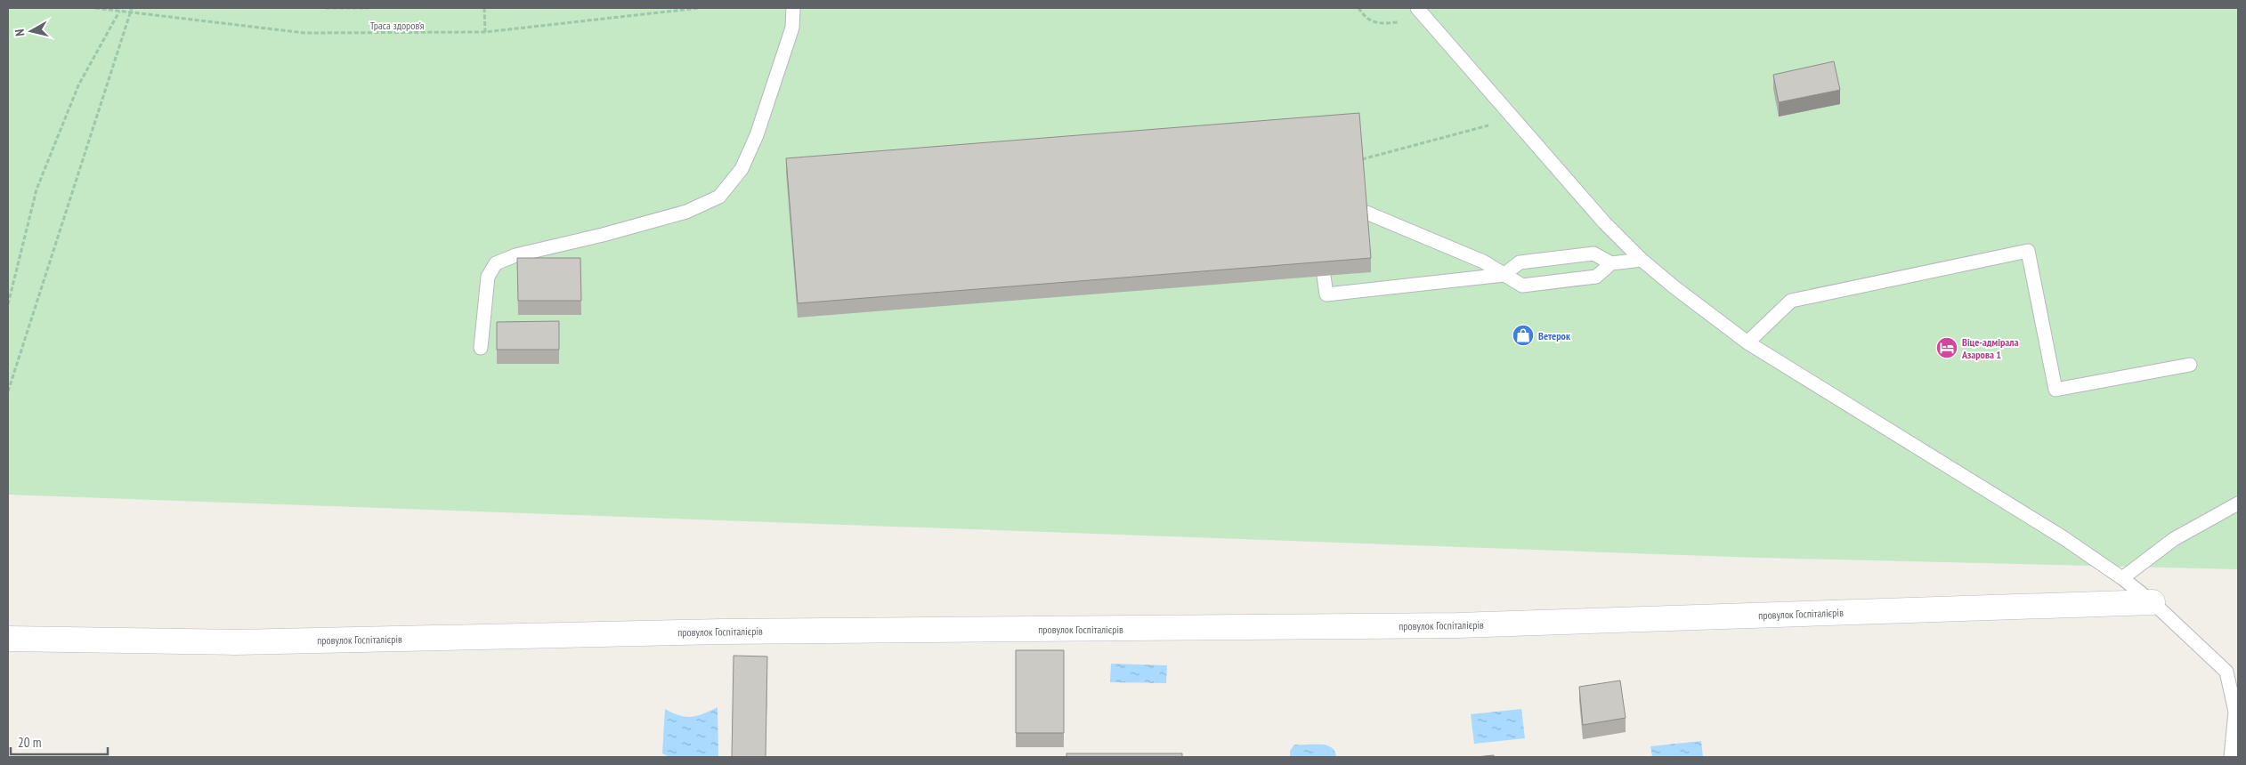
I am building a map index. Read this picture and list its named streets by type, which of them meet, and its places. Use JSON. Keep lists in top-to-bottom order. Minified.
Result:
{"streets":{"street":["провулок Госпіталієрів"],"path":["Траса здоров’я"]},"places":{"shop":["Ветерок"],"hotel":["Віце-адмірала Азарова 1"]},"scale_bar":"20 m","north":"left"}
